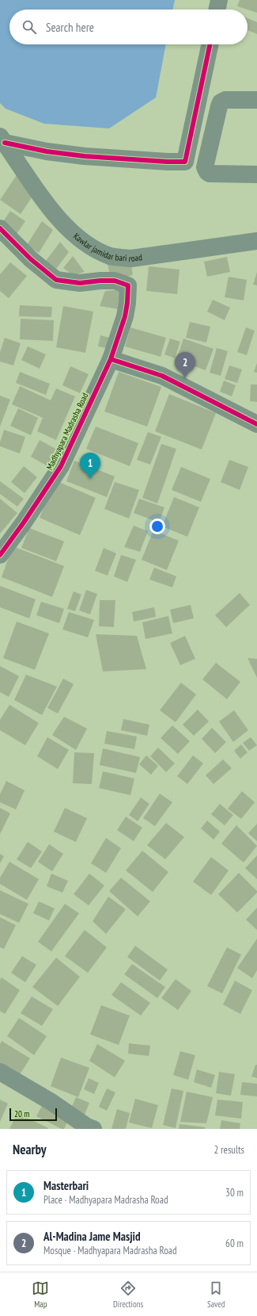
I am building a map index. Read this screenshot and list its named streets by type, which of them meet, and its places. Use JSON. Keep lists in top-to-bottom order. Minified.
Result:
{"streets":{"street":["Kawlar jamidar bari road","Madhyapara Madrasha Road"]},"scale_bar":"20 m","page":{"search":"Search here","pins":["2","1"],"scale":"20 m","heading":["Nearby","2 results"],"list":[{"mark":"1","name":"Masterbari","note":"Place · Madhyapara Madrasha Road","value":"30 m"},{"mark":"2","name":"Al-Madina Jame Masjid","note":"Mosque · Madhyapara Madrasha Road","value":"60 m"}],"nav":["Map","Directions","Saved"]}}
